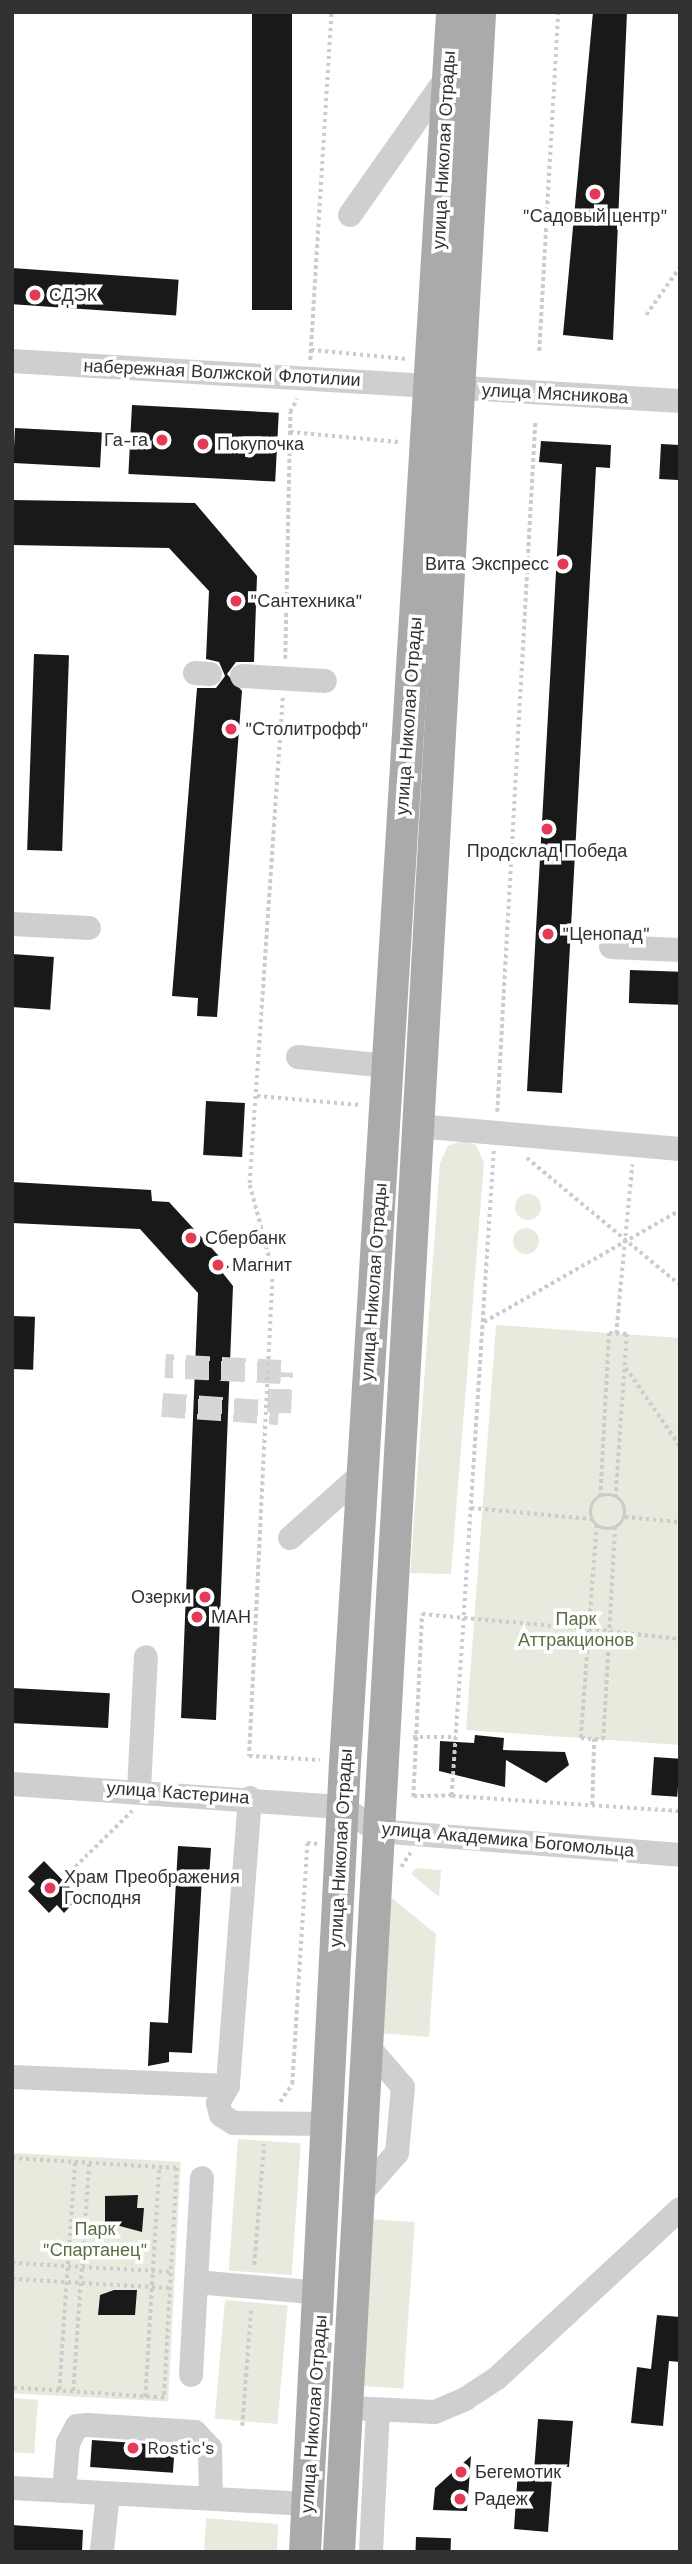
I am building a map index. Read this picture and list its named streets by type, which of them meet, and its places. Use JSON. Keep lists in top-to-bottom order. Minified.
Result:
{"streets":{"main road":["улица Николая Отрады"],"street":["набережная Волжской Флотилии","улица Мясникова","улица Кастерина","улица Академика Богомольца"]},"crossings":[["улица Николая Отрады","набережная Волжской Флотилии"],["улица Николая Отрады","улица Мясникова"],["улица Николая Отрады","улица Кастерина"],["улица Николая Отрады","улица Академика Богомольца"],["набережная Волжской Флотилии","улица Мясникова"],["улица Кастерина","улица Академика Богомольца"]],"parks":["Парк Аттракционов","Парк \"Спартанец\""],"places":["\"Садовый центр\"","СДЭК","Га-га","Покупочка","Вита Экспресс","\"Сантехника\"","\"Столитрофф\"","Продсклад Победа","\"Ценопад\"","Сбербанк","Магнит","Озерки","МАН","Храм Преображения Господня","Rostic's","Бегемотик","Радеж"]}
